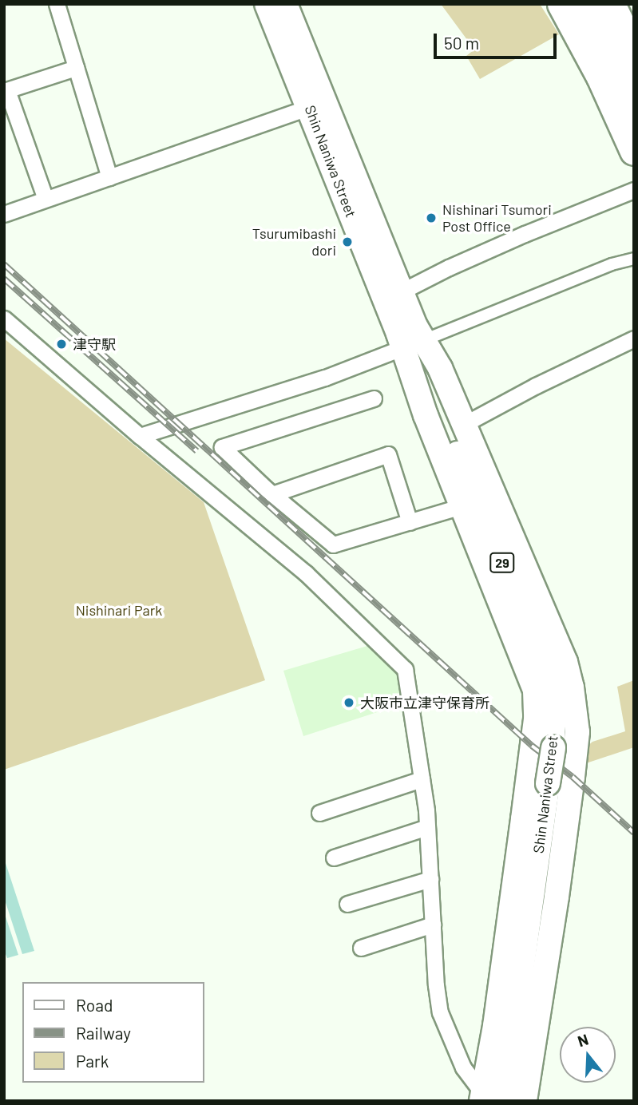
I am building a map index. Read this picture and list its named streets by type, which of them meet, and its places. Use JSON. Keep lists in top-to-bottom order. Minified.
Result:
{"streets":{"main road":["Shin Naniwa Street","29"]},"parks":["Nishinari Park"],"places":["Nishinari Tsumori Post Office","Tsurumibashi dori","津守駅","大阪市立津守保育所"],"legend":["Road","Railway","Park"],"scale_bar":"50 m","north":"top"}
